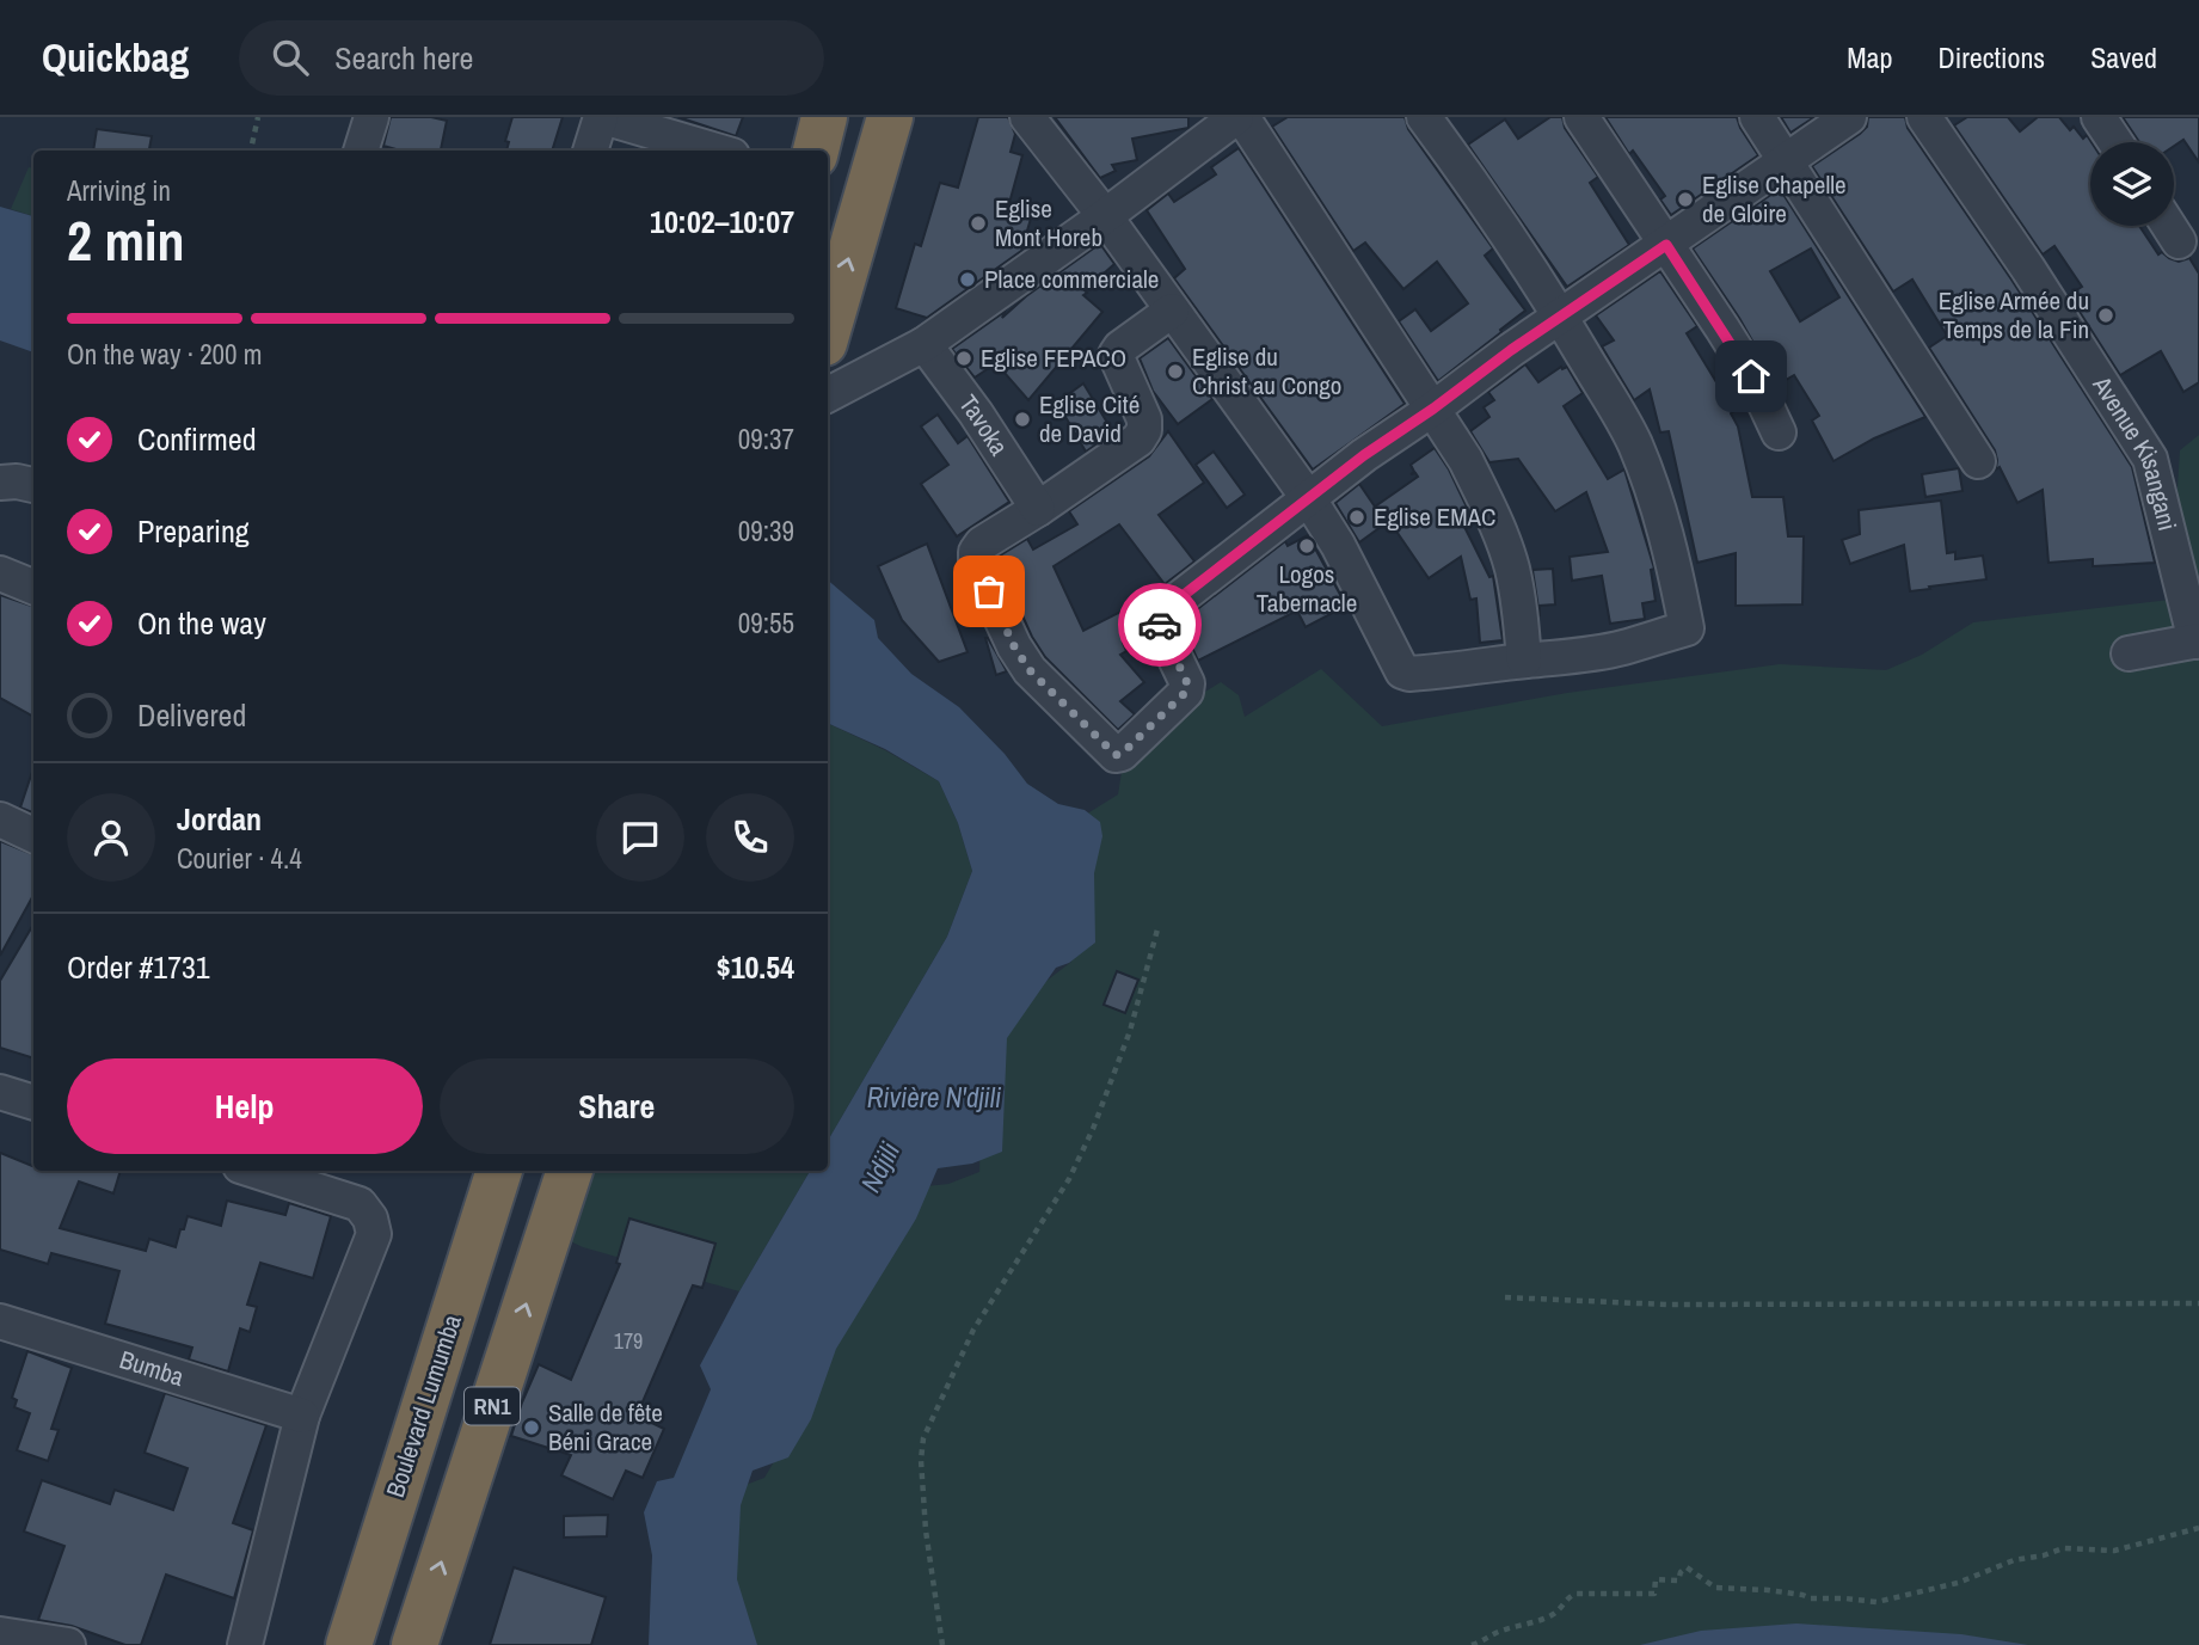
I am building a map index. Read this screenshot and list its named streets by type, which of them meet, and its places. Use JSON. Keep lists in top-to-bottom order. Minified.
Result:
{"streets":{"highway":["Boulevard Lumumba","RN1"],"street":["Tavoka","Avenue Kisangani","Bumba"]},"water":["Rivière N'djili","Ndjili"],"places":["Eglise Chapelle de Gloire","Eglise Mont Horeb","Place commerciale","Eglise Armée du Temps de la Fin","Eglise FEPACO","Eglise du Christ au Congo","Eglise Cité de David","Eglise EMAC","Logos Tabernacle","Salle de fête Béni Grace"],"house_numbers":["179"],"page":{"header":"Quickbag","search":"Search here","nav":["Map","Directions","Saved"],"heading":["2 min","Arriving in","10:02–10:07"],"panel":["Jordan","Courier · 4.4","Order #1731","$10.54"],"bar":"On the way · 200 m","list":[["Confirmed","09:37"],["Preparing","09:39"],["On the way","09:55"],"Delivered"],"buttons":["Help","Share"]}}
